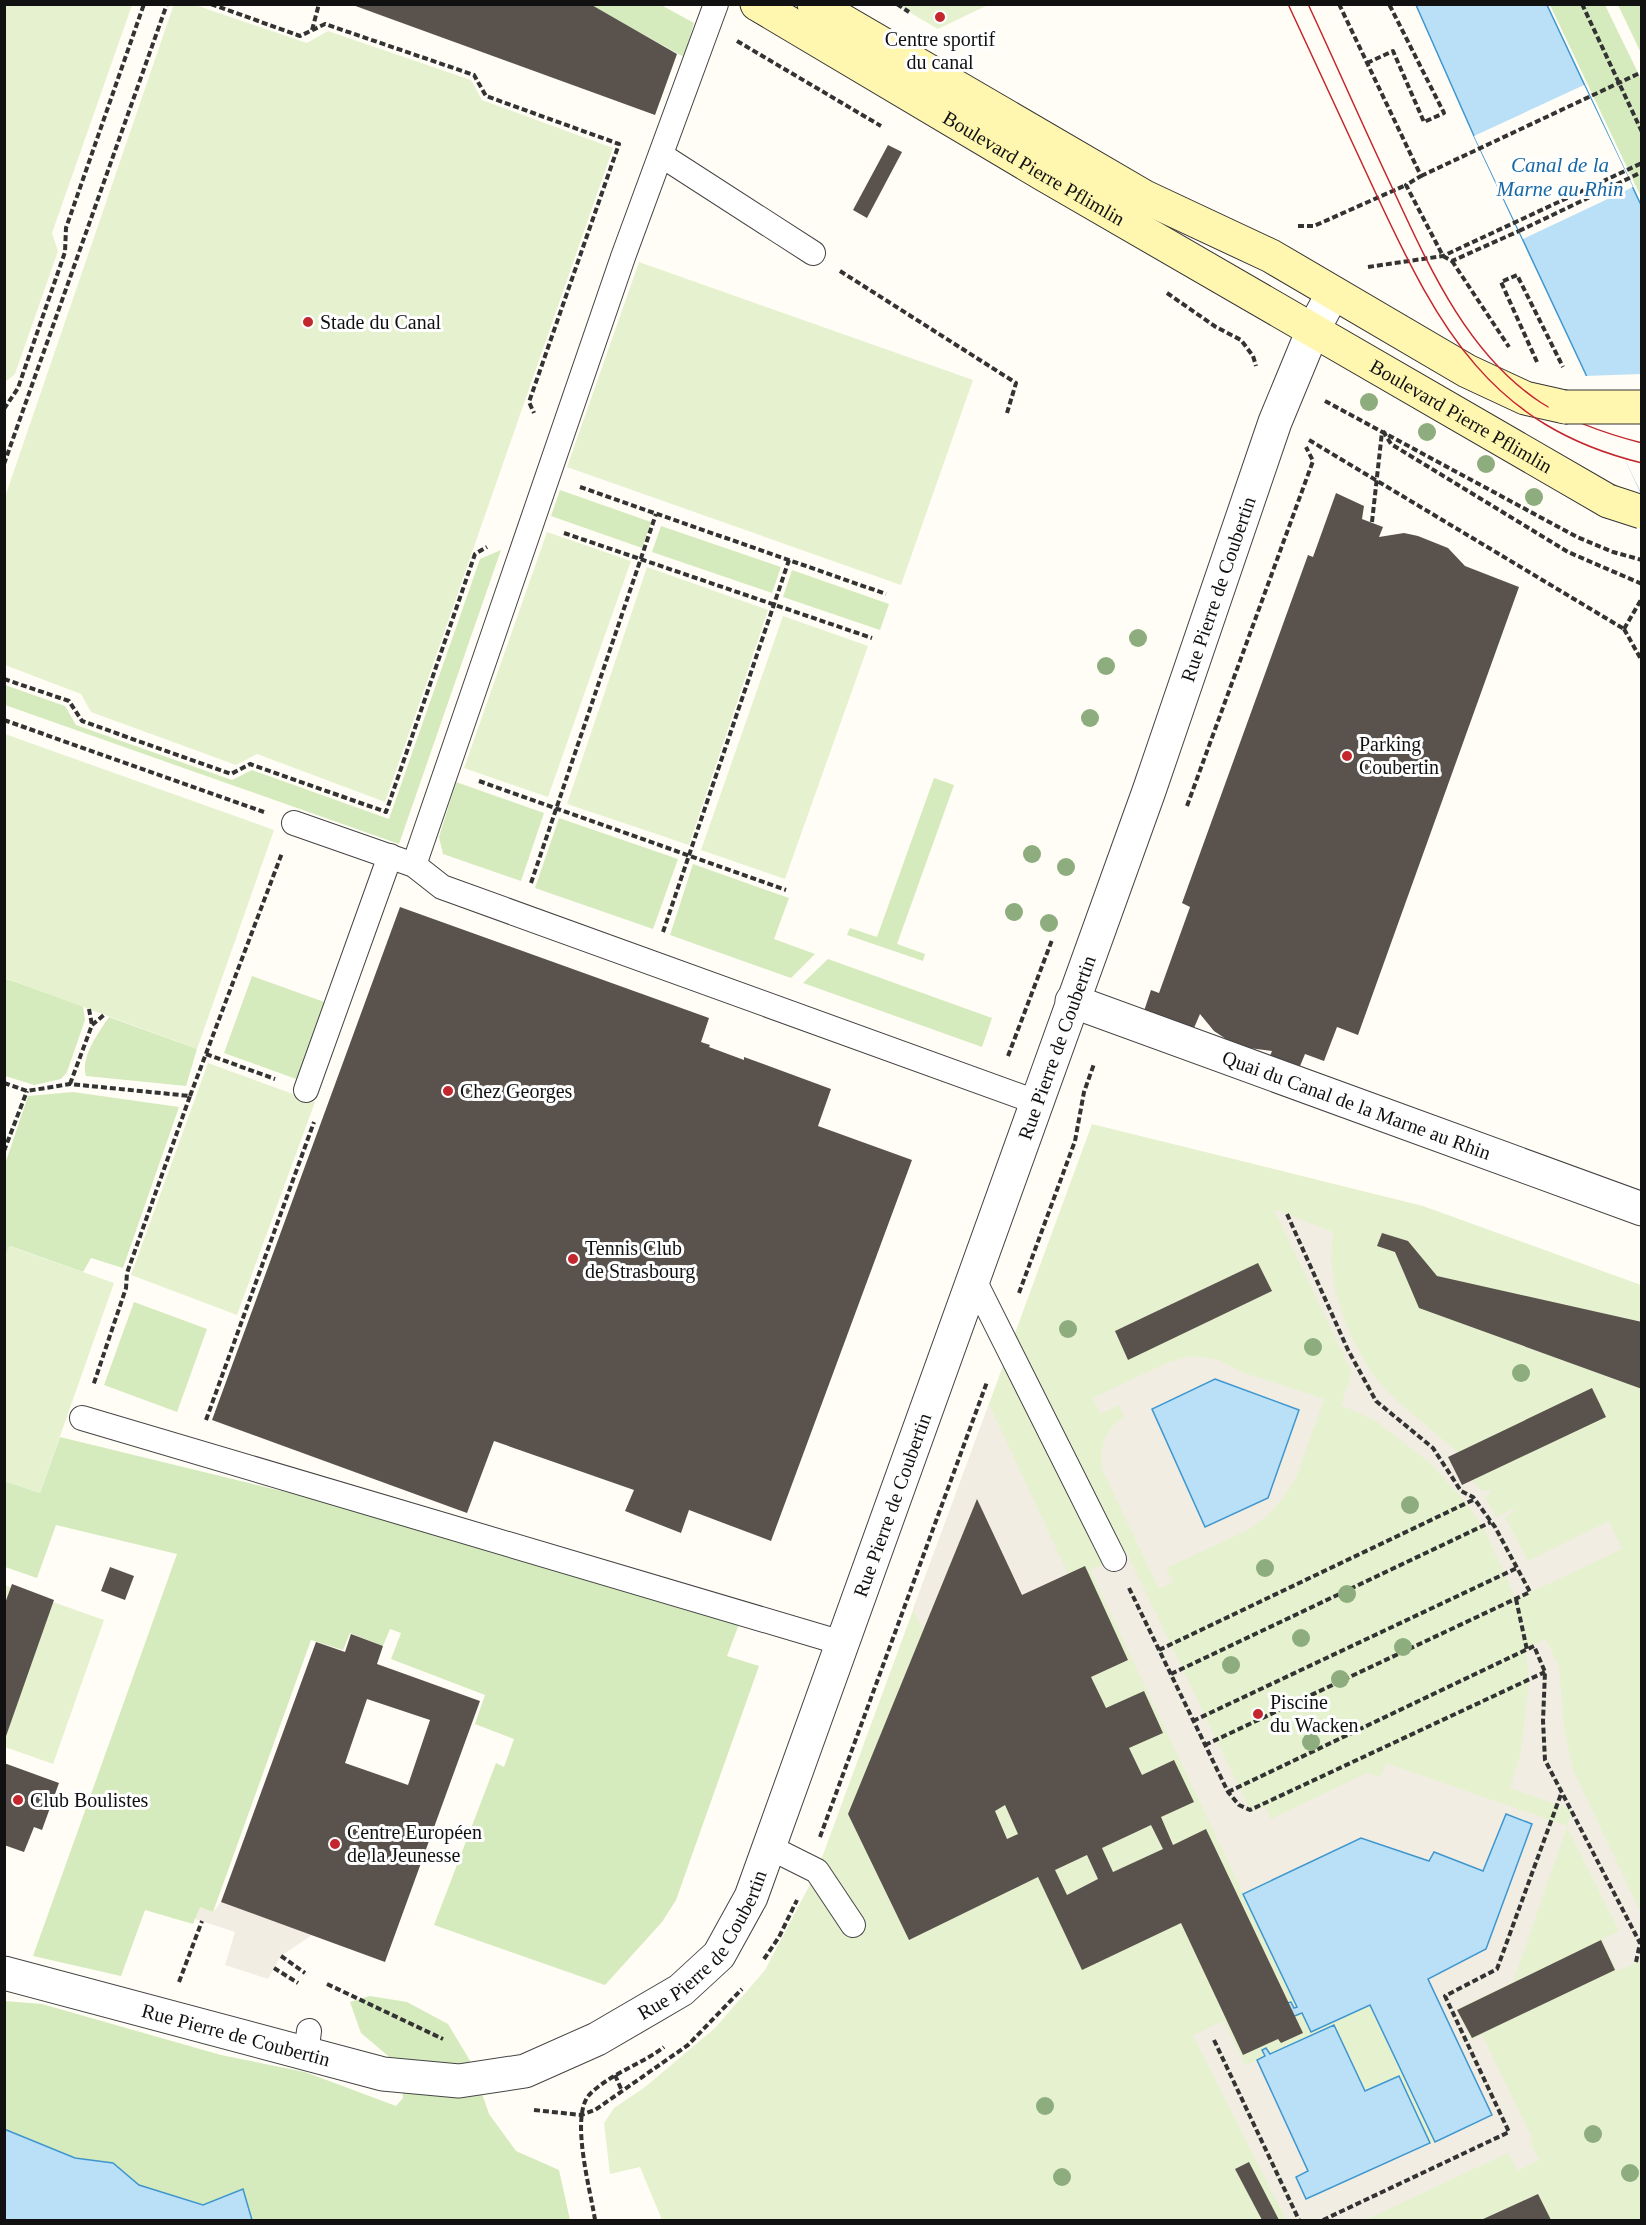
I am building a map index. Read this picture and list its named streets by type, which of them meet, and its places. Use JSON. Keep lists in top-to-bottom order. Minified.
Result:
{"streets":{"main road":["Boulevard Pierre Pflimlin"],"street":["Rue Pierre de Coubertin","Quai du Canal de la Marne au Rhin"]},"crossings":[["Boulevard Pierre Pflimlin","Rue Pierre de Coubertin"],["Rue Pierre de Coubertin","Quai du Canal de la Marne au Rhin"]],"water":["Canal de la Marne au Rhin"],"places":["Centre sportif du canal","Stade du Canal","Parking Coubertin","Chez Georges","Tennis Club de Strasbourg","Piscine du Wacken","Club Boulistes","Centre Européen de la Jeunesse"]}
